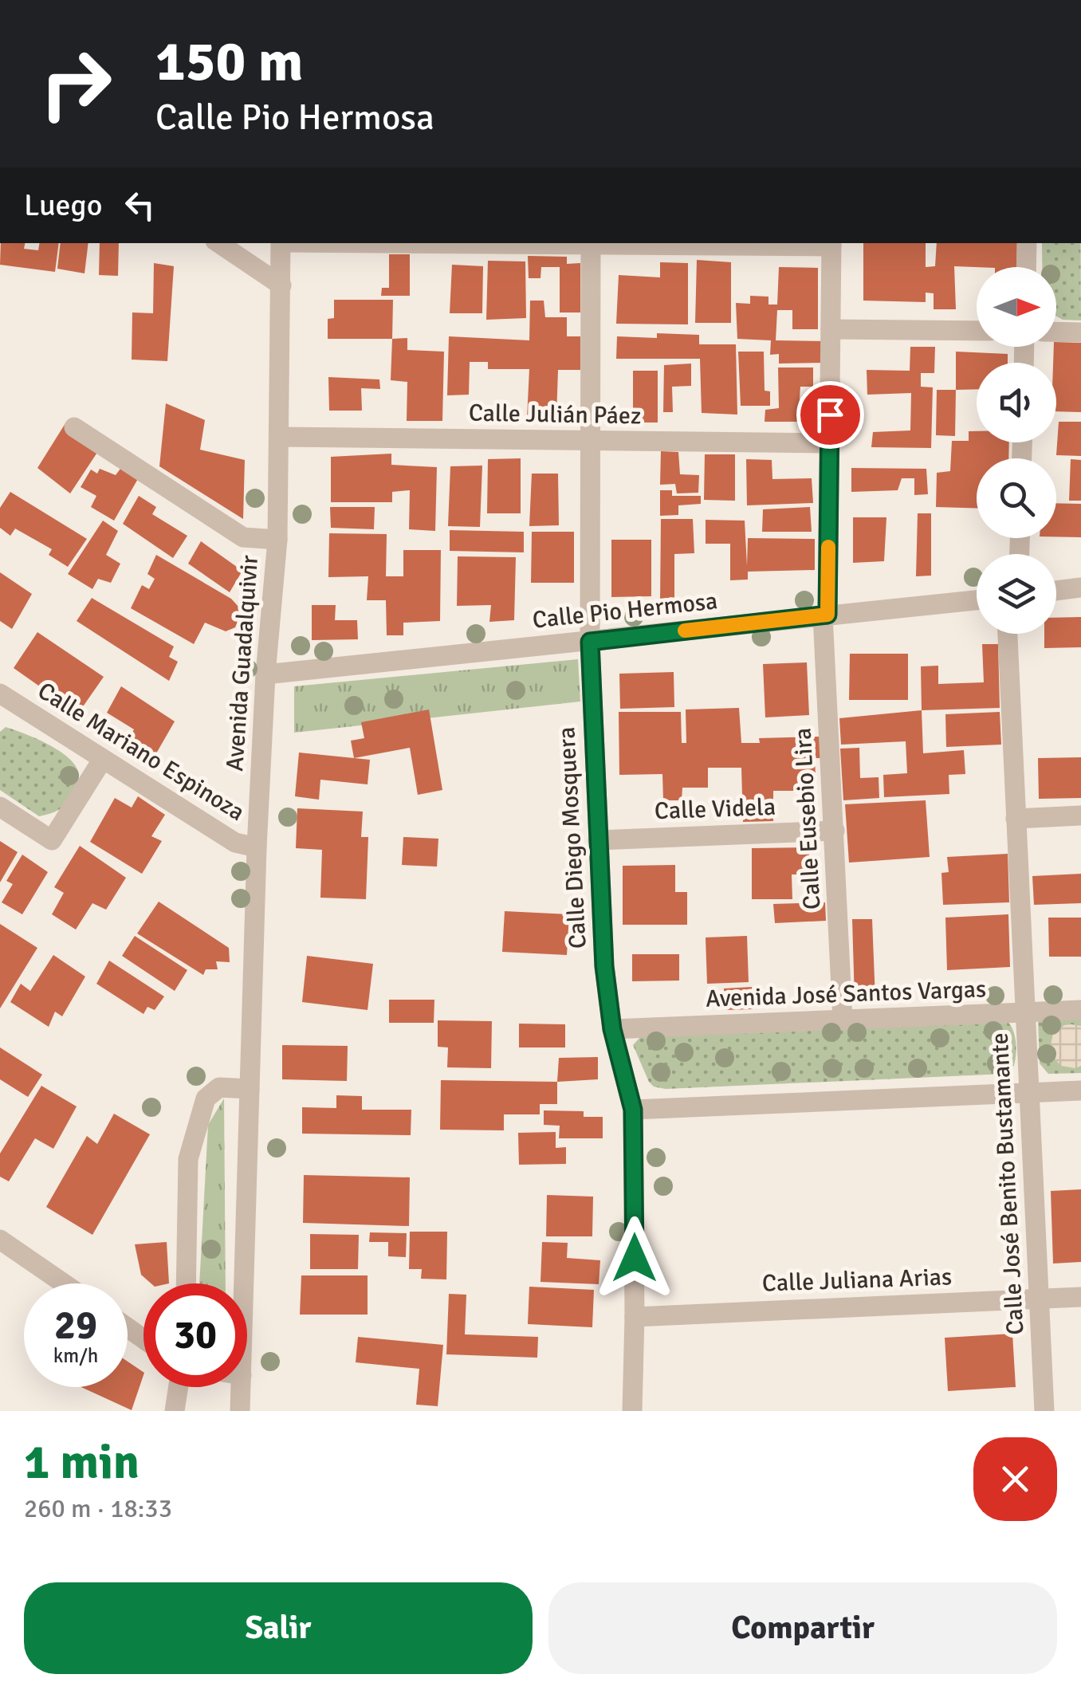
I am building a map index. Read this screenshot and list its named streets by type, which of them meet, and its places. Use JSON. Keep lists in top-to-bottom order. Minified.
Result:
{"streets":{"street":["Calle Julián Páez","Calle Pio Hermosa","Avenida Guadalquivir","Calle Mariano Espinoza","Calle Videla","Calle Eusebio Lira","Calle Diego Mosquera","Avenida José Santos Vargas","Calle José Benito Bustamante","Calle Juliana Arias"]},"crossings":[["Calle Julián Páez","Avenida Guadalquivir"],["Calle Julián Páez","Calle Eusebio Lira"],["Calle Julián Páez","Calle Diego Mosquera"],["Calle Pio Hermosa","Avenida Guadalquivir"],["Calle Pio Hermosa","Calle Eusebio Lira"],["Calle Pio Hermosa","Calle Diego Mosquera"],["Avenida Guadalquivir","Calle Mariano Espinoza"],["Calle Videla","Calle Eusebio Lira"],["Calle Videla","Calle Diego Mosquera"],["Calle Eusebio Lira","Avenida José Santos Vargas"],["Calle Diego Mosquera","Avenida José Santos Vargas"],["Calle Diego Mosquera","Calle Juliana Arias"],["Avenida José Santos Vargas","Calle José Benito Bustamante"],["Calle José Benito Bustamante","Calle Juliana Arias"]],"north":"right","page":{"turn":["150 m","Calle Pio Hermosa"],"then":"Luego","speed":"29 km/h","limit":"30","heading":["1 min","260 m · 18:33"],"buttons":["Salir","Compartir"]}}
